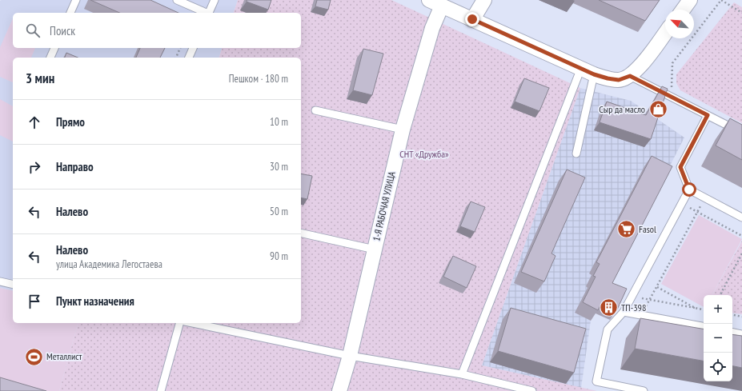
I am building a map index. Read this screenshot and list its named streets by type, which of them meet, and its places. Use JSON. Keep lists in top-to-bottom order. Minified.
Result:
{"streets":{"street":["1-Я РАБОЧАЯ УЛИЦА"]},"parks":["СНТ «Дружба»"],"places":{"shop":["Сыр да масло"],"supermarket":["Fasol"],"building":["ТП-398"],"sports":["Металлист"]},"north":"top left","page":{"search":"Поиск","heading":["3 мин","Пешком · 180 m"],"list":[["Прямо","10 m"],["Направо","30 m"],["Налево","50 m"],["Налево","улица Академика Легостаева","90 m"],"Пункт назначения"],"map_buttons":["+","−"]}}
